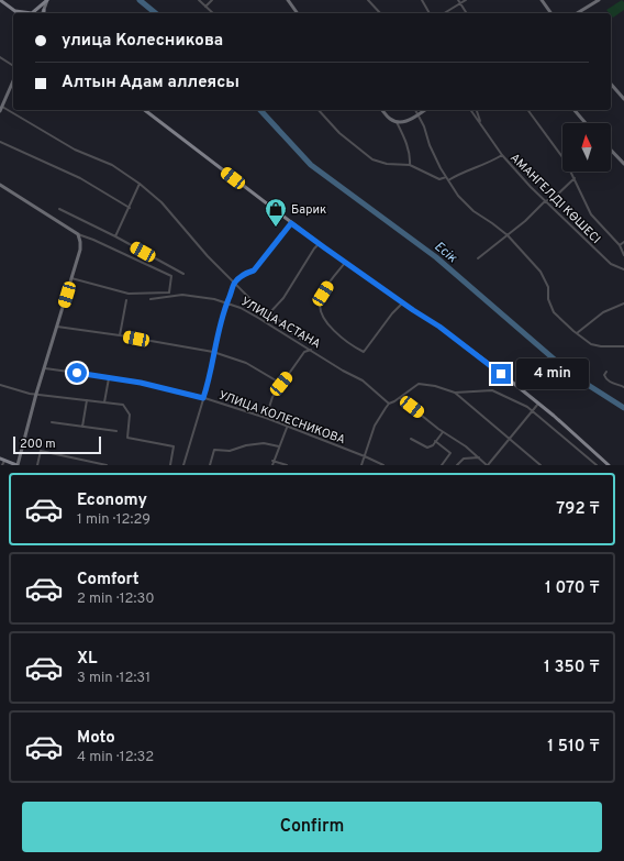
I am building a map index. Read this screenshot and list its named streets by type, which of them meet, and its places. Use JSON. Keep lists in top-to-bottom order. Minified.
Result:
{"streets":{"street":["АМАНГЕЛДІ КӨШЕСІ","УЛИЦА АСТАНА","УЛИЦА КОЛЕСНИКОВА"]},"water":["Есік"],"places":{"shop":["Барик"]},"scale_bar":"200 m","north":"top","page":{"banner":["улица Колесникова","Алтын Адам аллеясы"],"bubble":"4 min","scale":"200 m","list":[{"name":"Economy","note":"1 min · 12:29","value":"792 ₸"},{"name":"Comfort","note":"2 min · 12:30","value":"1 070 ₸"},{"name":"XL","note":"3 min · 12:31","value":"1 350 ₸"},{"name":"Moto","note":"4 min · 12:32","value":"1 510 ₸"}],"buttons":"Confirm"}}
